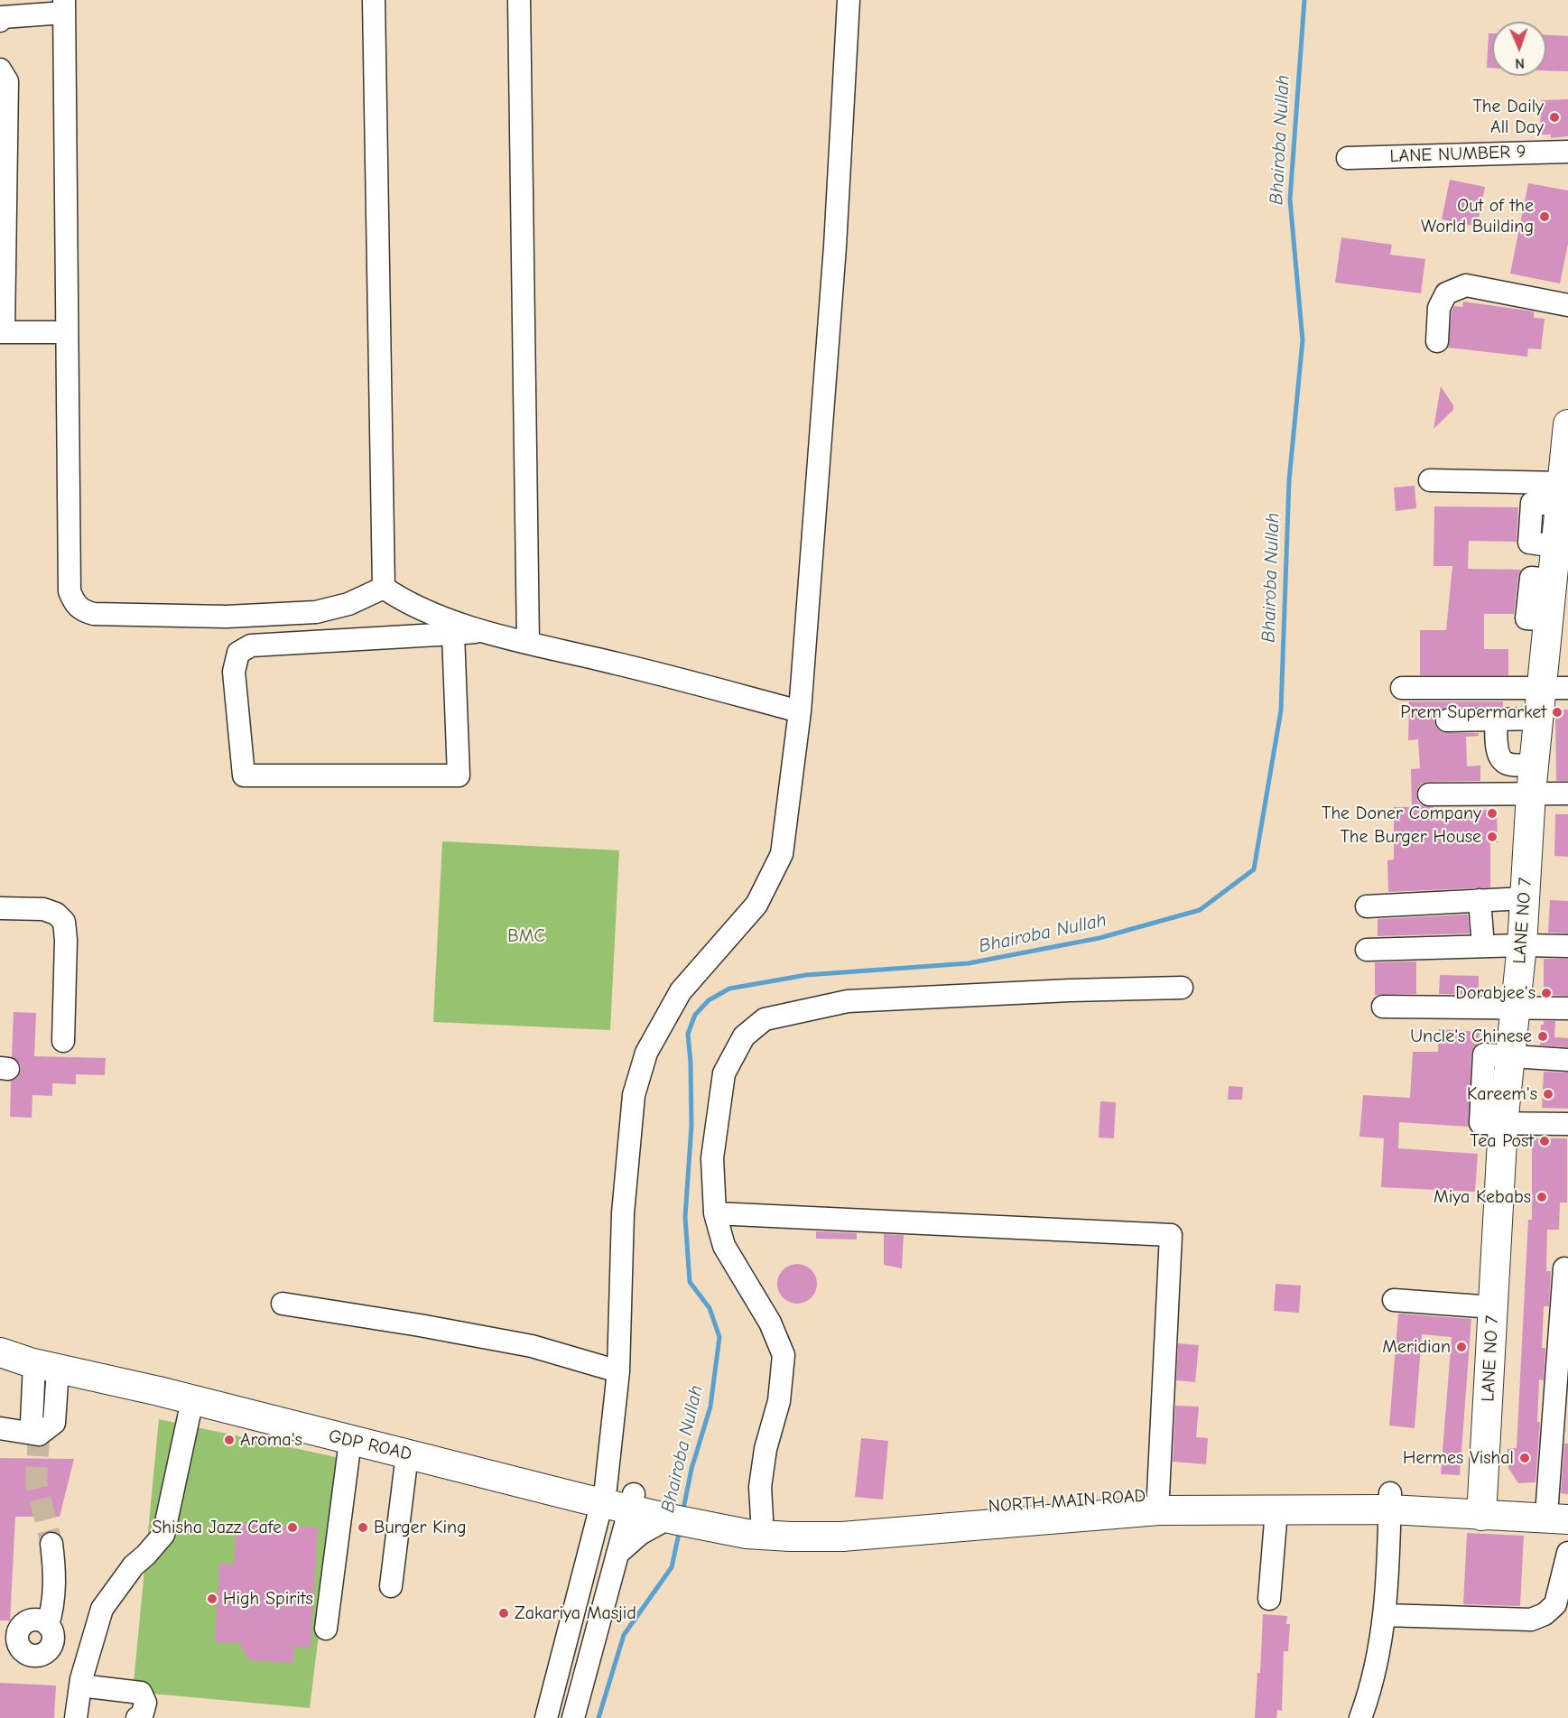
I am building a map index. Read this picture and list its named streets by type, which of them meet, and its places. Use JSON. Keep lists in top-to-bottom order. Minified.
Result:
{"streets":{"main road":["LANE NO 7","GDP ROAD","NORTH MAIN ROAD"],"street":["LANE NUMBER 9"]},"crossings":[["LANE NO 7","NORTH MAIN ROAD"],["GDP ROAD","NORTH MAIN ROAD"]],"water":["Bhairoba Nullah"],"parks":["BMC"],"places":["The Daily All Day","Out of the World Building","Prem Supermarket","The Doner Company","The Burger House","Dorabjee's","Uncle's Chinese","Kareem's","Tea Post","Miya Kebabs","Meridian","Aroma's","Hermes Vishal","Shisha Jazz Cafe","Burger King","High Spirits","Zakariya Masjid"],"north":"bottom"}
